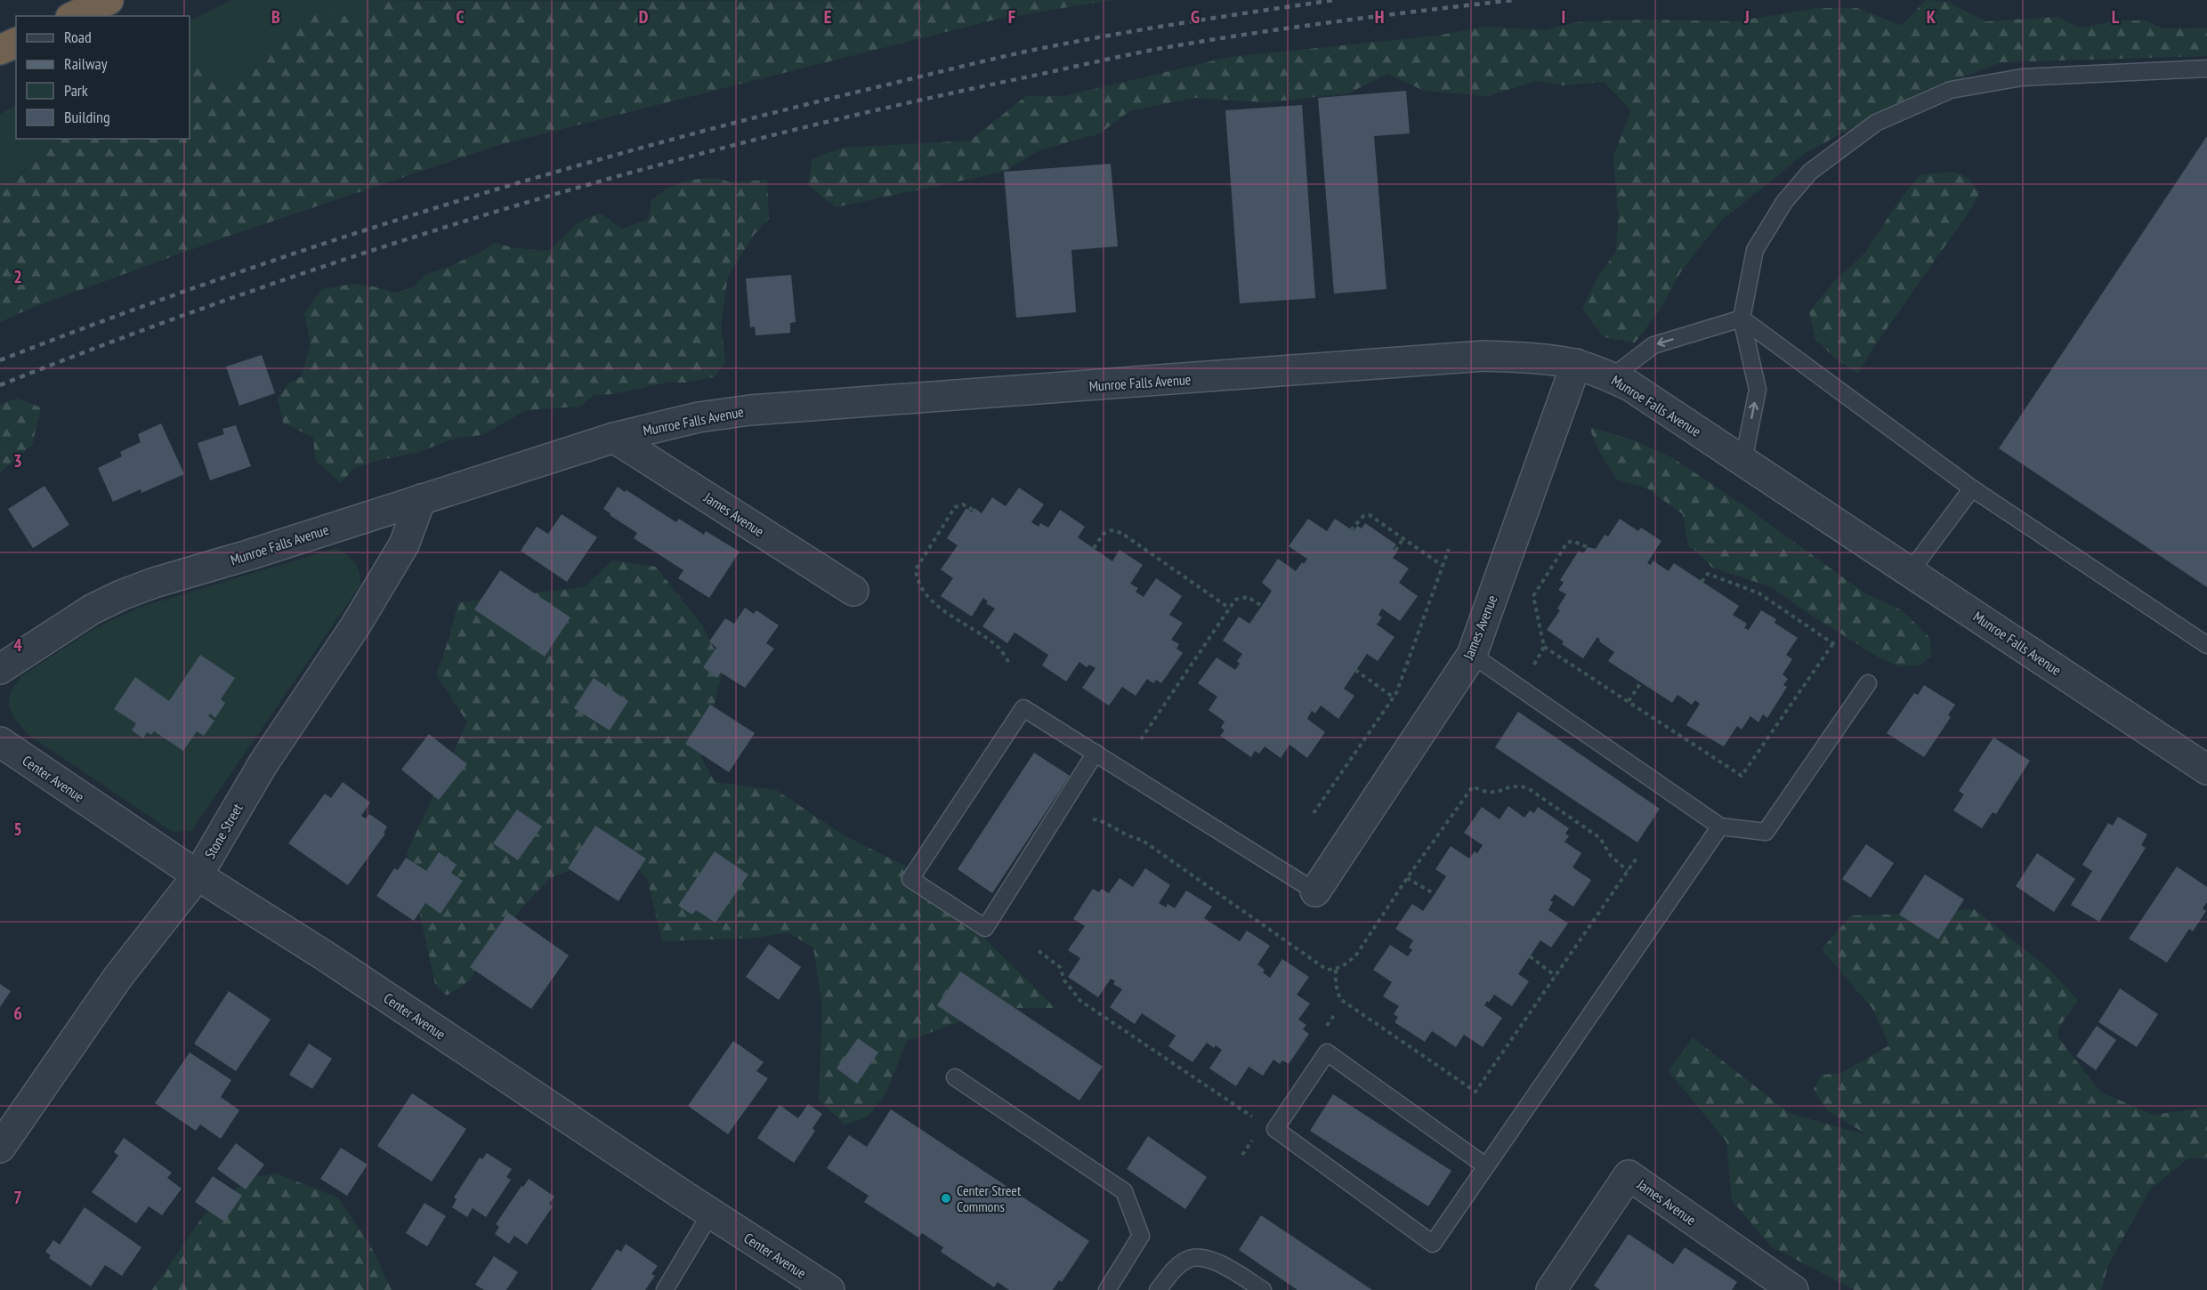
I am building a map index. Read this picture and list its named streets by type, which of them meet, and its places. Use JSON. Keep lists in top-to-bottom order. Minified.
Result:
{"streets":{"street":["Munroe Falls Avenue","James Avenue","Center Avenue","Stone Street"]},"crossings":[["Munroe Falls Avenue","James Avenue"],["Munroe Falls Avenue","Stone Street"],["Center Avenue","Stone Street"]],"places":["Center Street Commons"],"legend":["Road","Railway","Park","Building"],"grid":{"columns":["B","C","D","E","F","G","H","I","J","K","L"],"rows":["2","3","4","5","6","7"]}}
